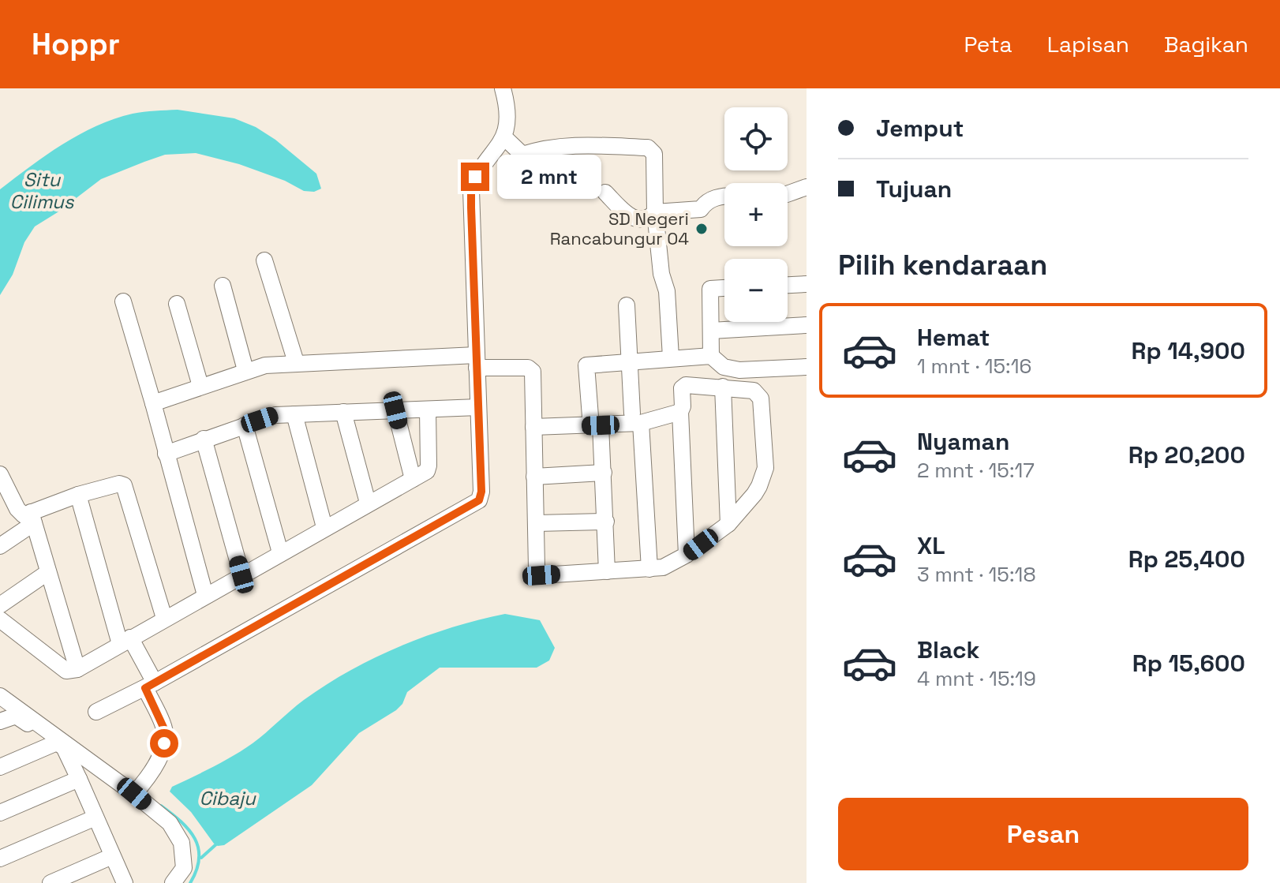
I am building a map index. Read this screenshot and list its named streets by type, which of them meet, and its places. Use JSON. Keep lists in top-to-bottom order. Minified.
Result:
{"water":["Situ Cilimus","Cibaju"],"places":["SD Negeri Rancabungur 04"],"page":{"header":"Hoppr","nav":["Peta","Lapisan","Bagikan"],"banner":["Jemput","Tujuan"],"map_buttons":["+","−"],"bubble":"2 mnt","heading":"Pilih kendaraan","list":[{"name":"Hemat","note":"1 mnt · 15:16","value":"Rp 14,900"},{"name":"Nyaman","note":"2 mnt · 15:17","value":"Rp 20,200"},{"name":"XL","note":"3 mnt · 15:18","value":"Rp 25,400"},{"name":"Black","note":"4 mnt · 15:19","value":"Rp 15,600"}],"buttons":"Pesan"}}
